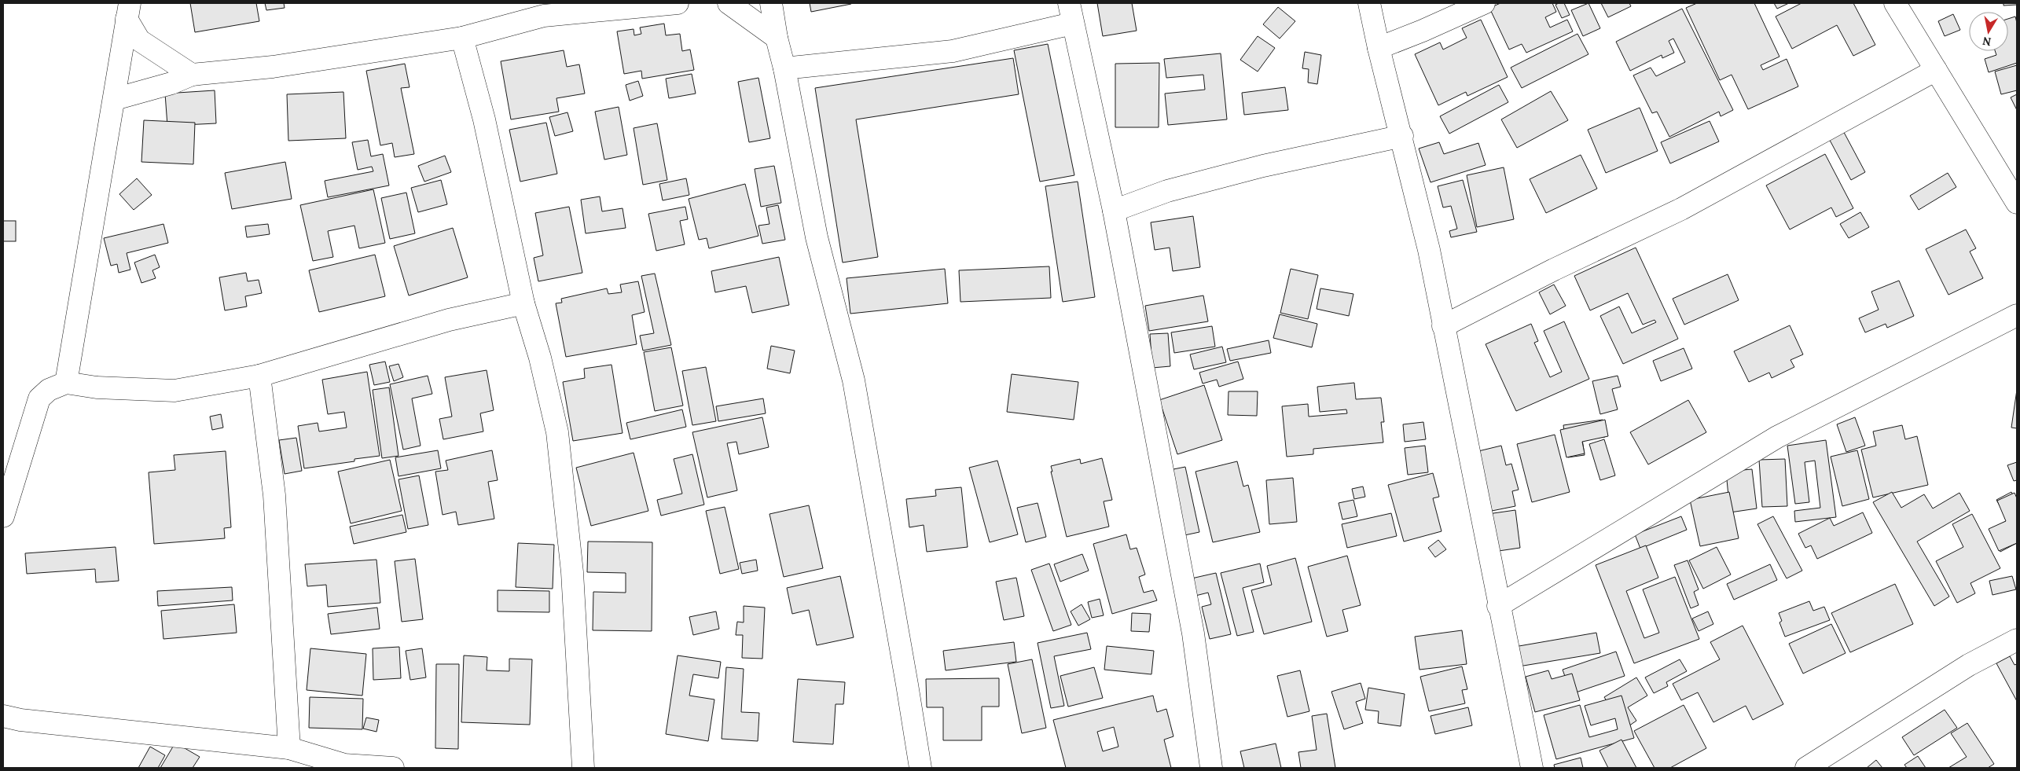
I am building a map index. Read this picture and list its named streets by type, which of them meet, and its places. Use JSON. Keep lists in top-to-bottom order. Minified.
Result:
{"north":"bottom"}
